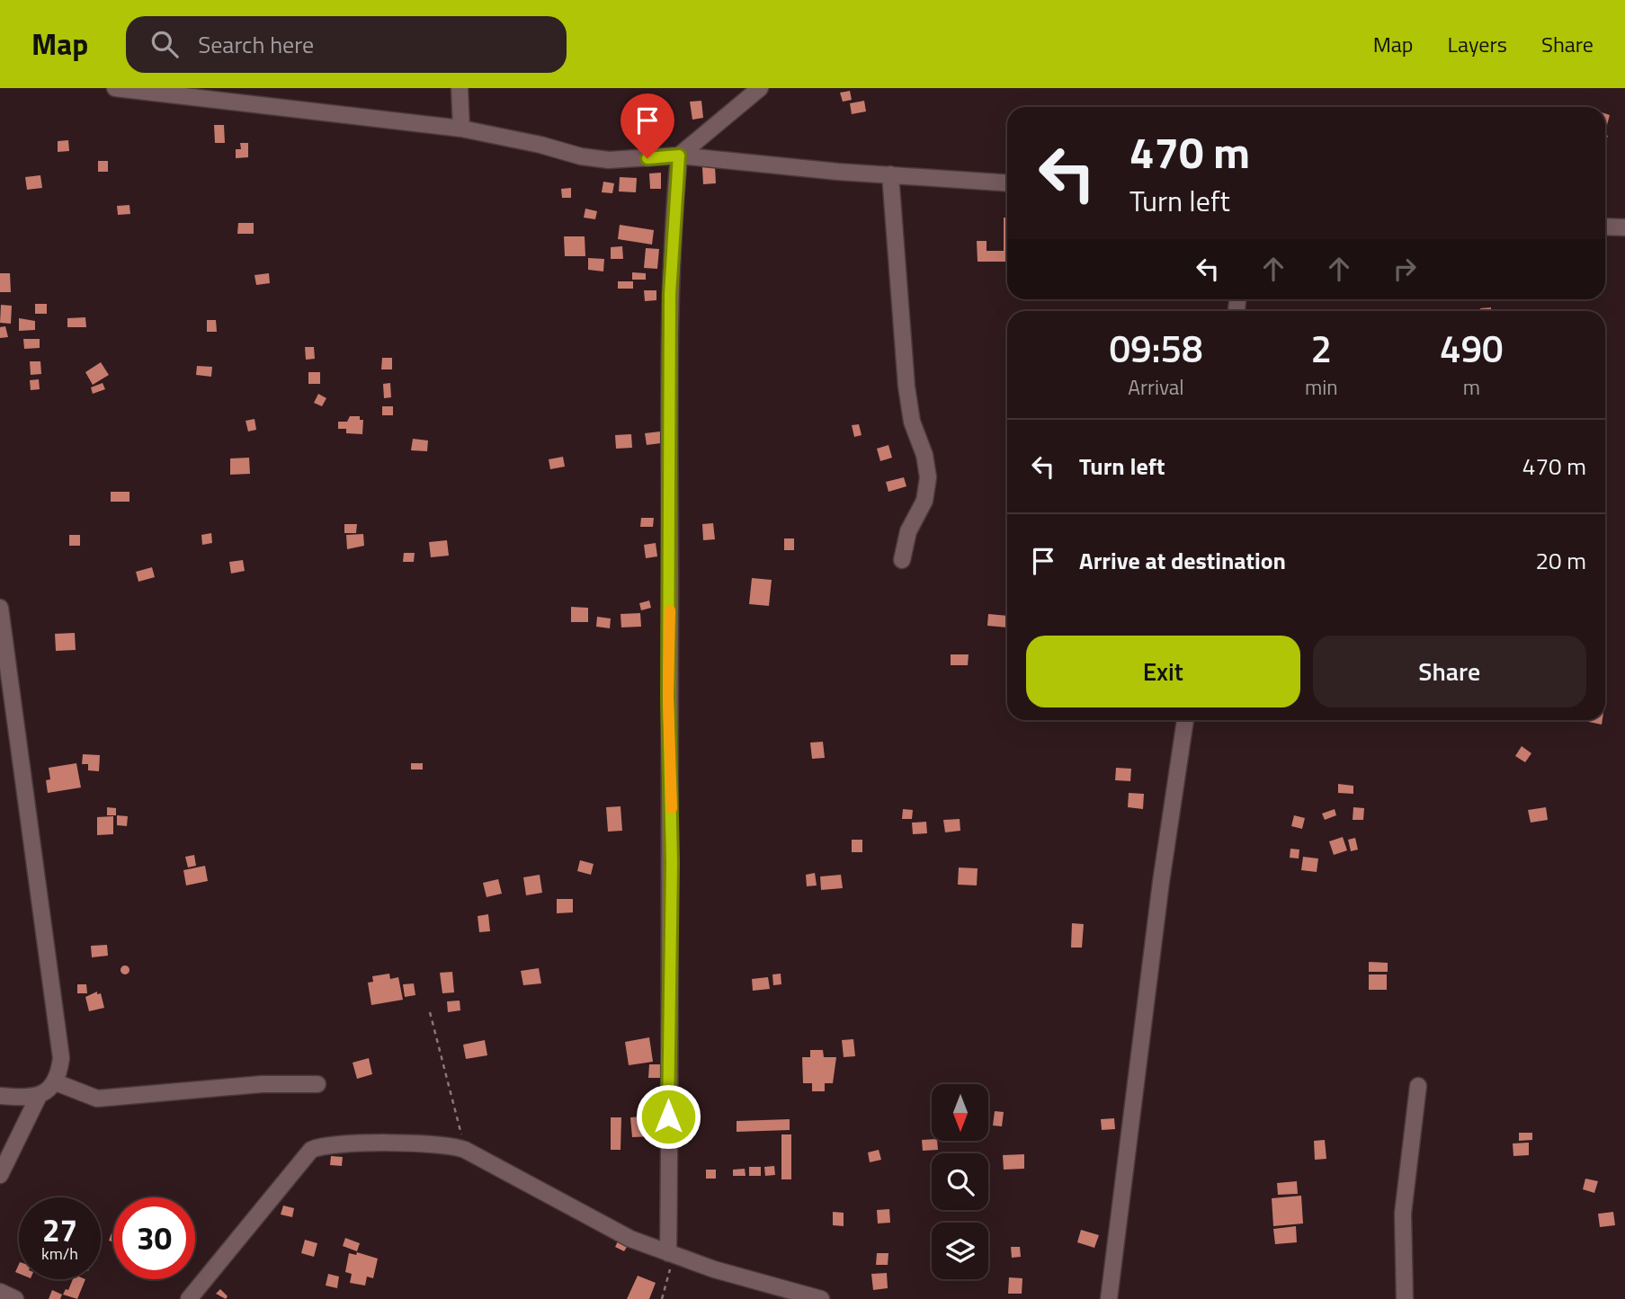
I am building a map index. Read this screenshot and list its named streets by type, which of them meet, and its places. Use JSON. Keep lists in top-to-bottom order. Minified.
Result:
{"north":"bottom","page":{"header":"Map","search":"Search here","nav":["Map","Layers","Share"],"turn":["470 m","Turn left"],"eta":["09:58","Arrival","2","min","490","m"],"list":[{"name":"Turn left","value":"470 m"},{"name":"Arrive at destination","value":"20 m"}],"buttons":["Exit","Share"],"speed":"27 km/h","limit":"30"}}
